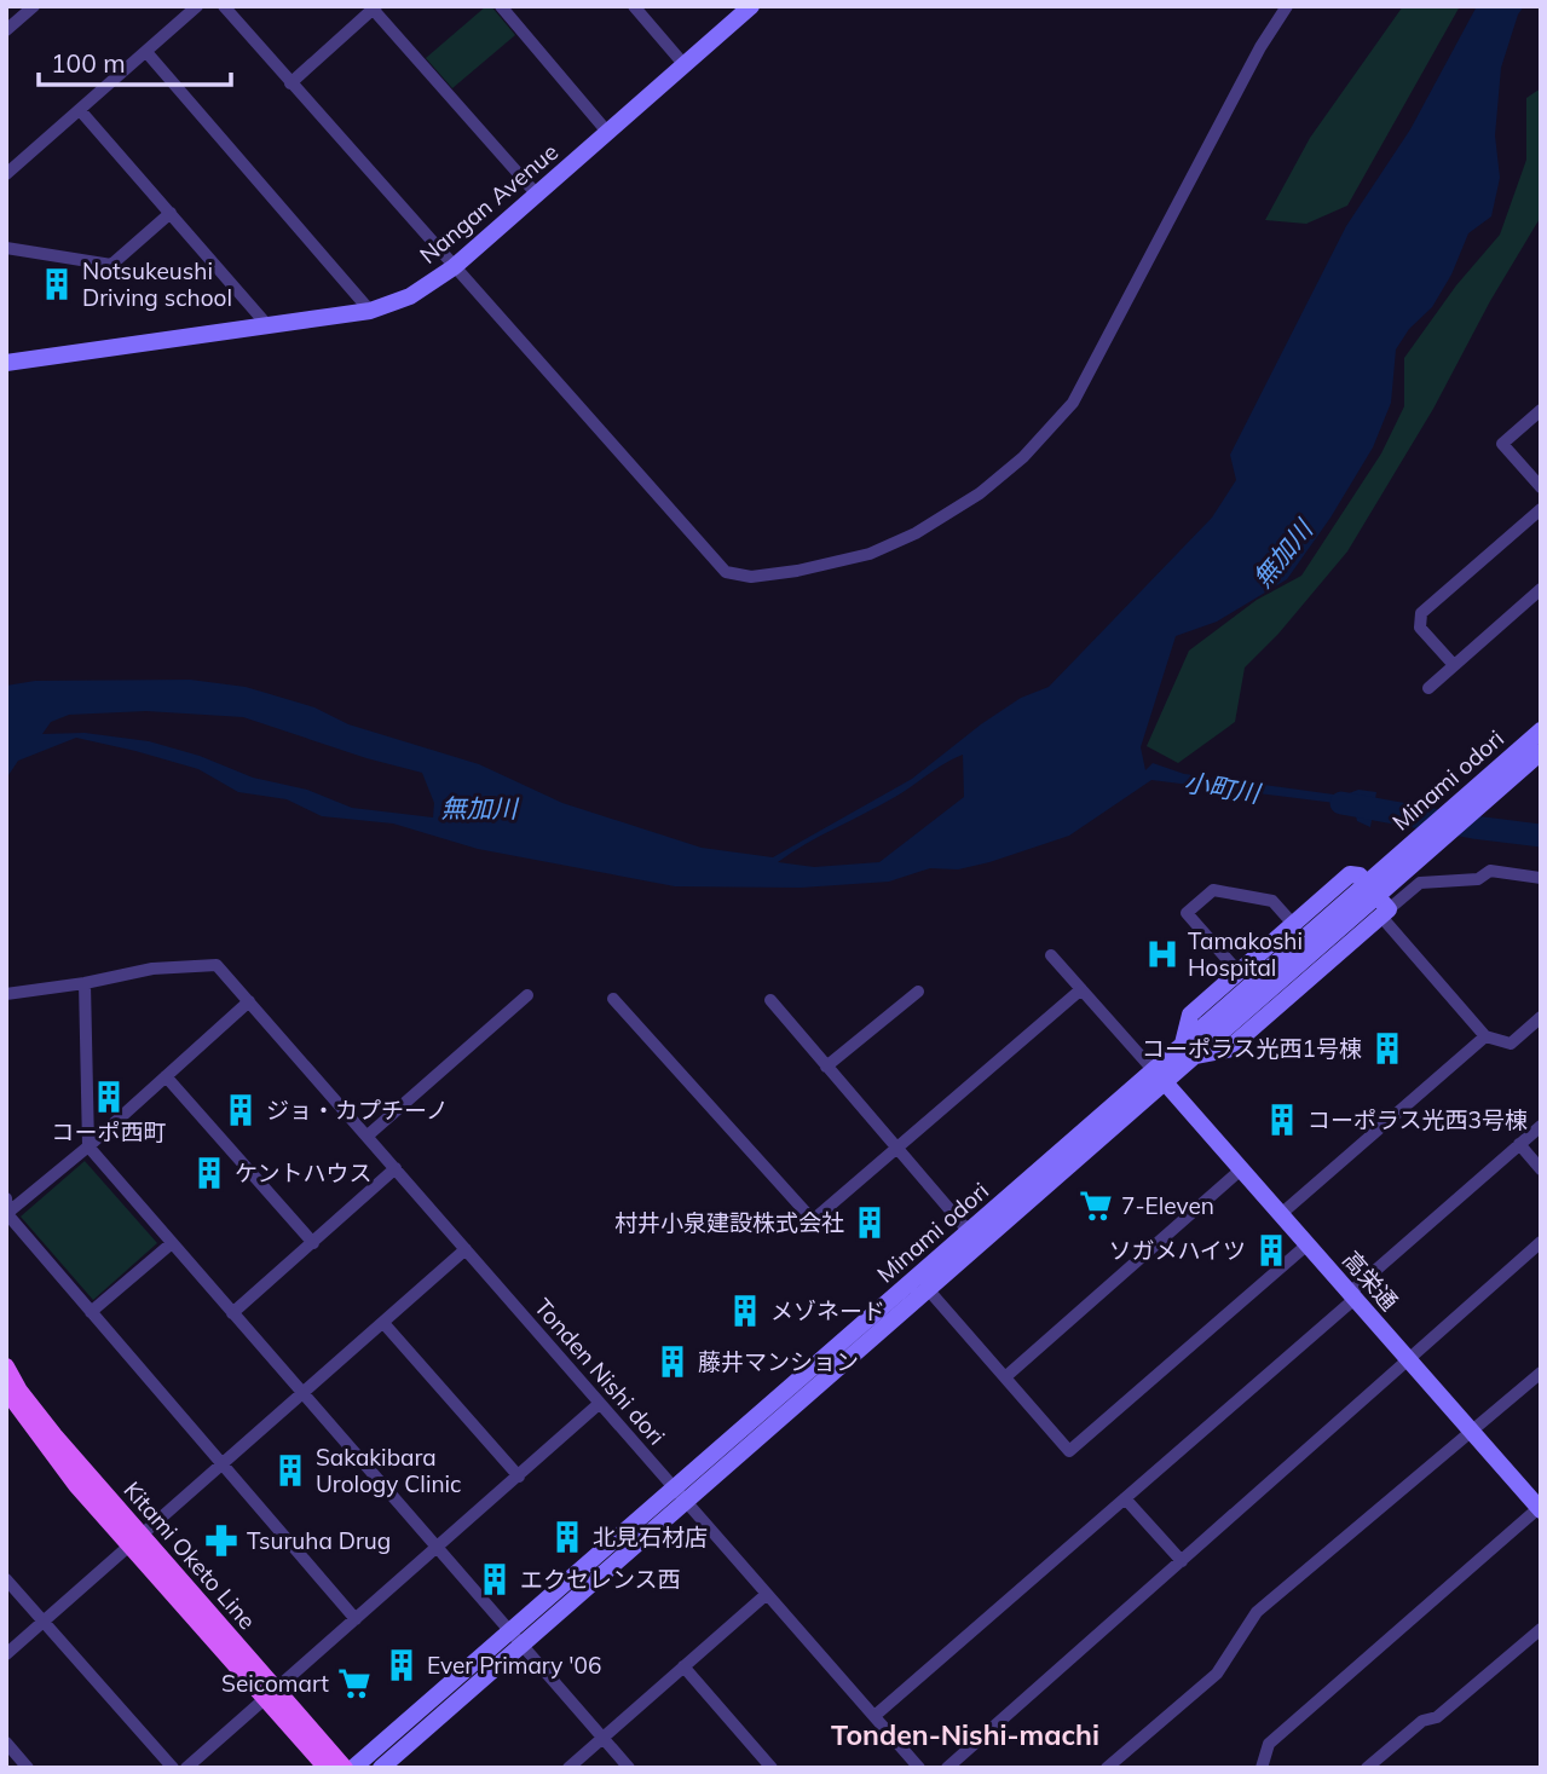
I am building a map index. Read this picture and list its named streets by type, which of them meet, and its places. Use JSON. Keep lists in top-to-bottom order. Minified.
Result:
{"streets":{"main road":["Kitami Oketo Line"],"street":["Nangan Avenue","Minami odori","高栄通","Tonden Nishi dori"]},"crossings":[["Minami odori","高栄通"],["Minami odori","Tonden Nishi dori"]],"districts":["Tonden-Nishi-machi"],"water":["無加川","小町川"],"places":{"building":["Notsukeushi Driving school","コーポラス光西1号棟","コーポ西町","ジョ・カプチーノ","コーポラス光西3号棟","ケントハウス","村井小泉建設株式会社","ソガメハイツ","メゾネード","藤井マンション","Sakakibara Urology Clinic","北見石材店","エクセレンス西","Ever Primary '06"],"hospital":["Tamakoshi Hospital"],"supermarket":["7-Eleven","Seicomart"],"pharmacy":["Tsuruha Drug"]},"scale_bar":"100 m"}
